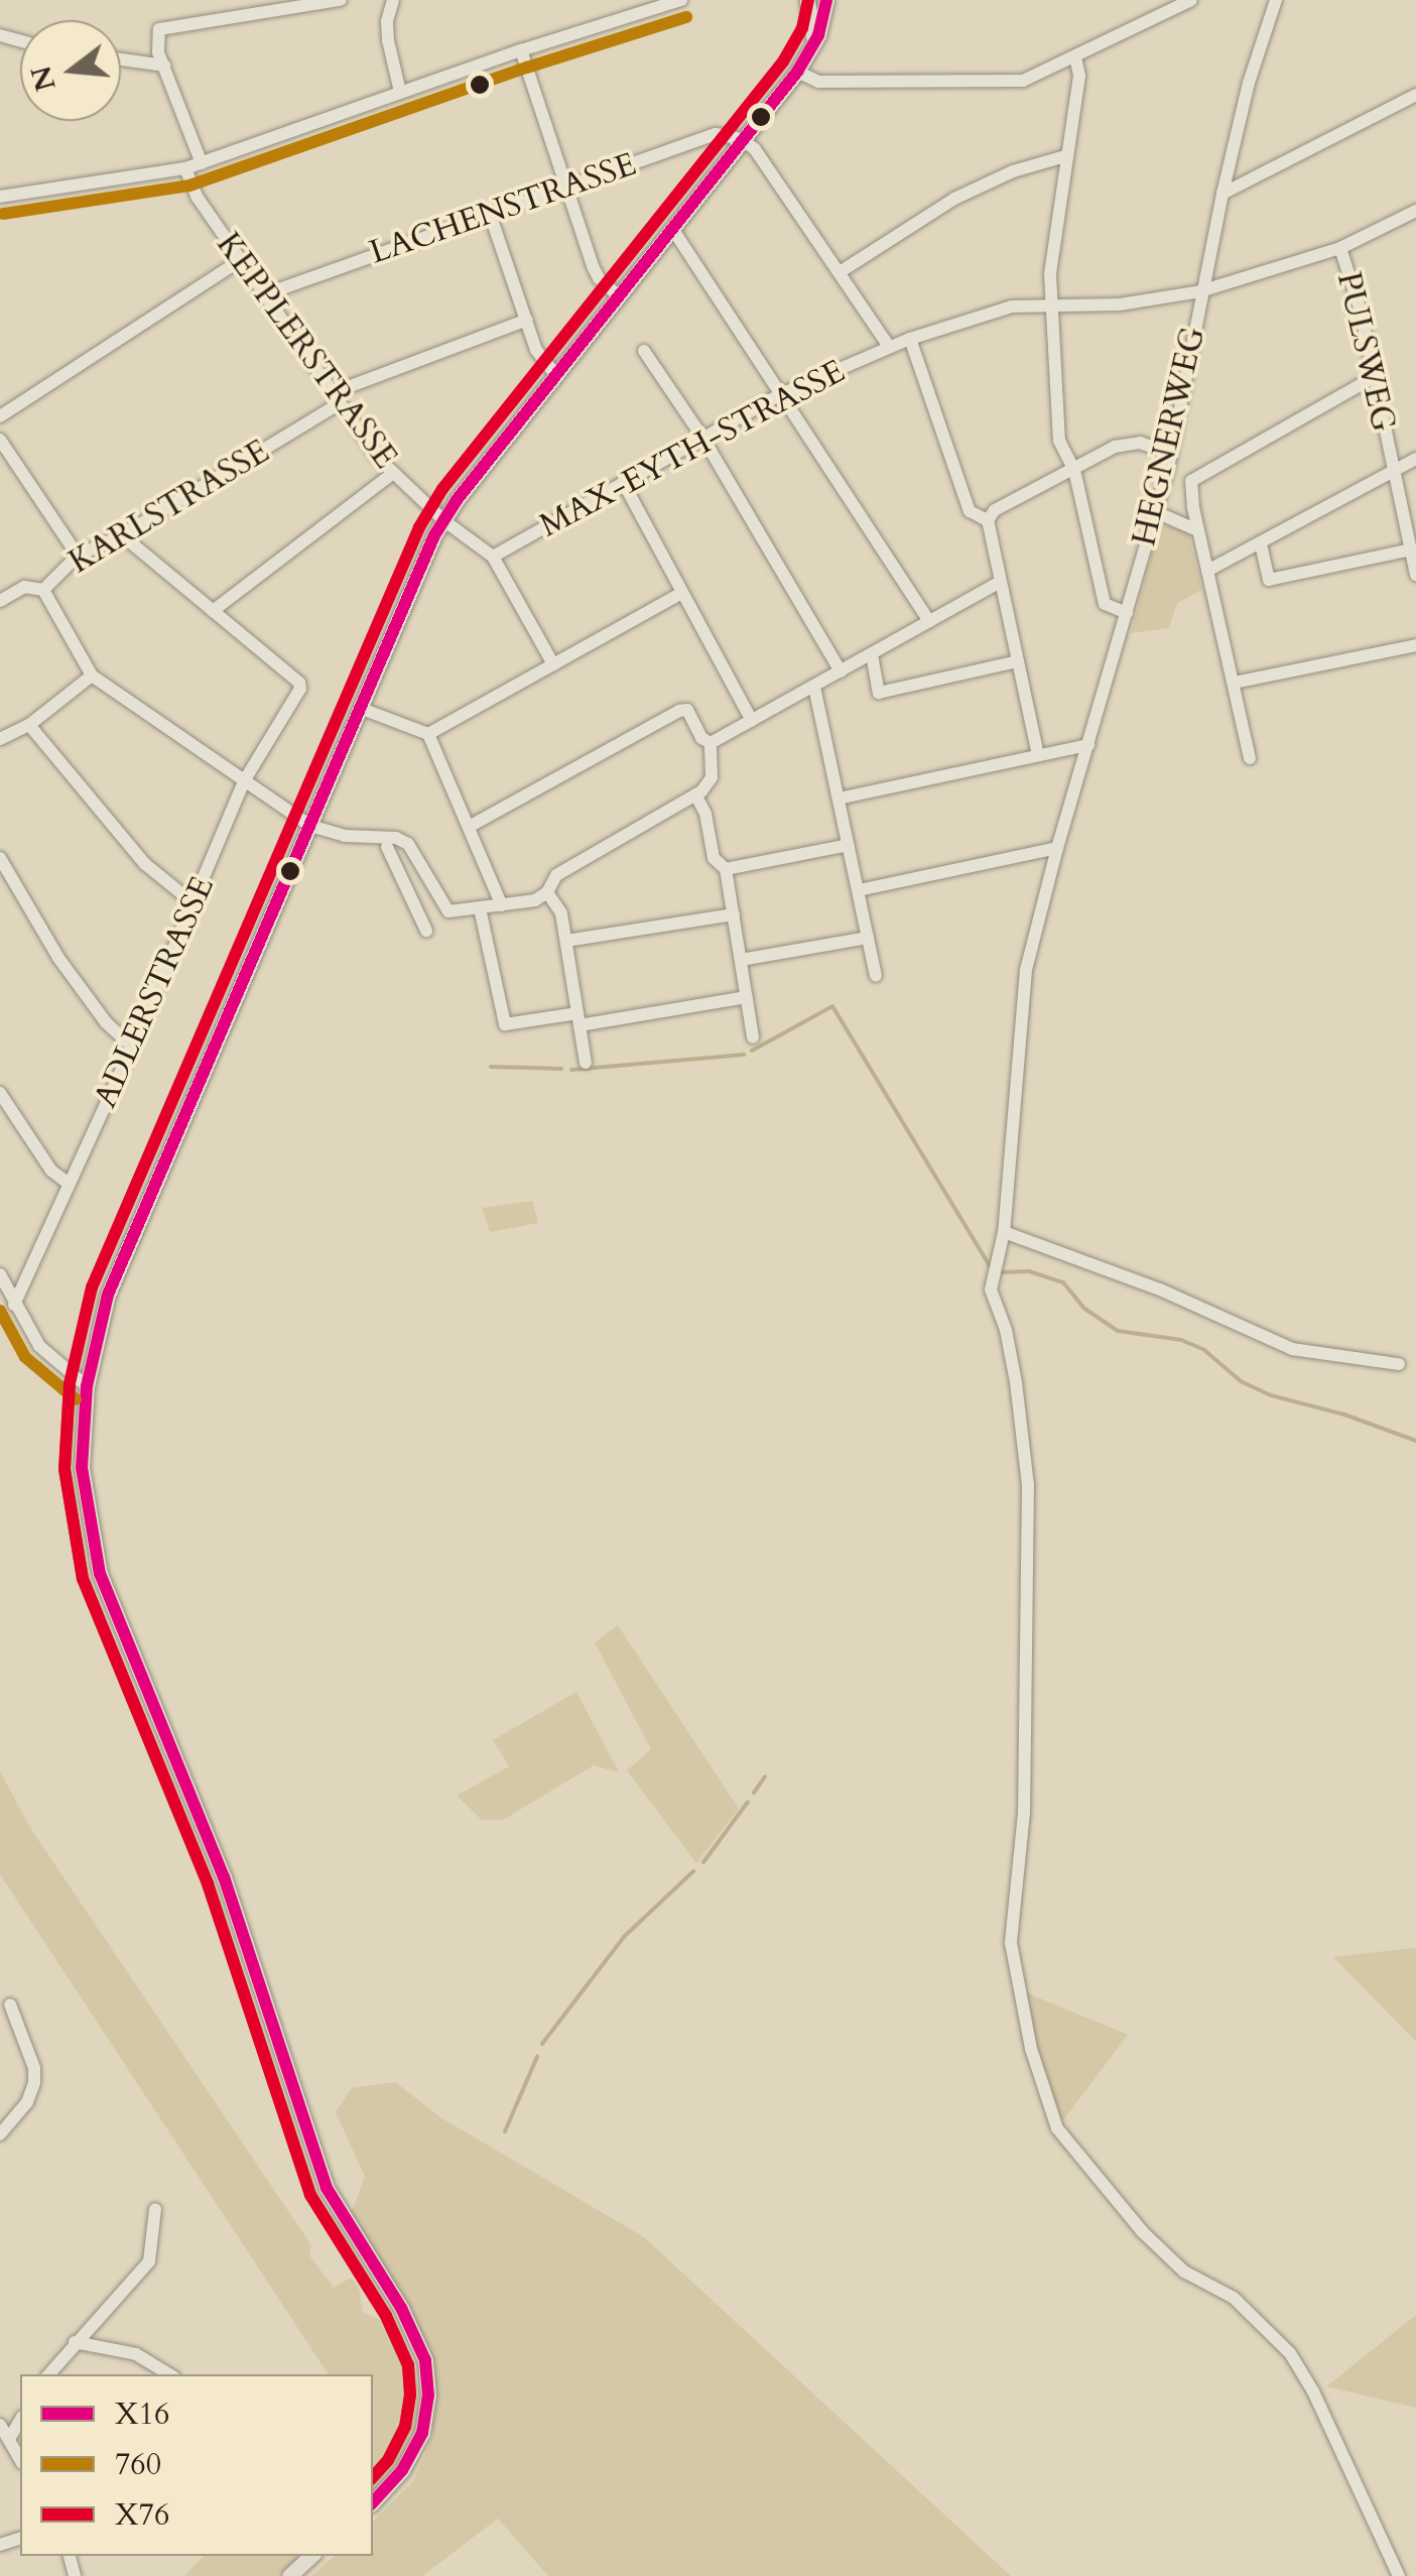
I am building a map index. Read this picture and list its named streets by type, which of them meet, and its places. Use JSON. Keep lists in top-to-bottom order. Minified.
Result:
{"streets":{"street":["LACHENSTRASSE","KEPPLERSTRASSE","PULSWEG","HEGNERWEG","MAX-EYTH-STRASSE","KARLSTRASSE","ADLERSTRASSE"]},"crossings":[["LACHENSTRASSE","KEPPLERSTRASSE"],["KEPPLERSTRASSE","KARLSTRASSE"],["PULSWEG","MAX-EYTH-STRASSE"],["HEGNERWEG","MAX-EYTH-STRASSE"]],"lines":["transit line X16","transit line X76","transit line 760"],"legend":["X16","760","X76"],"north":"left"}
